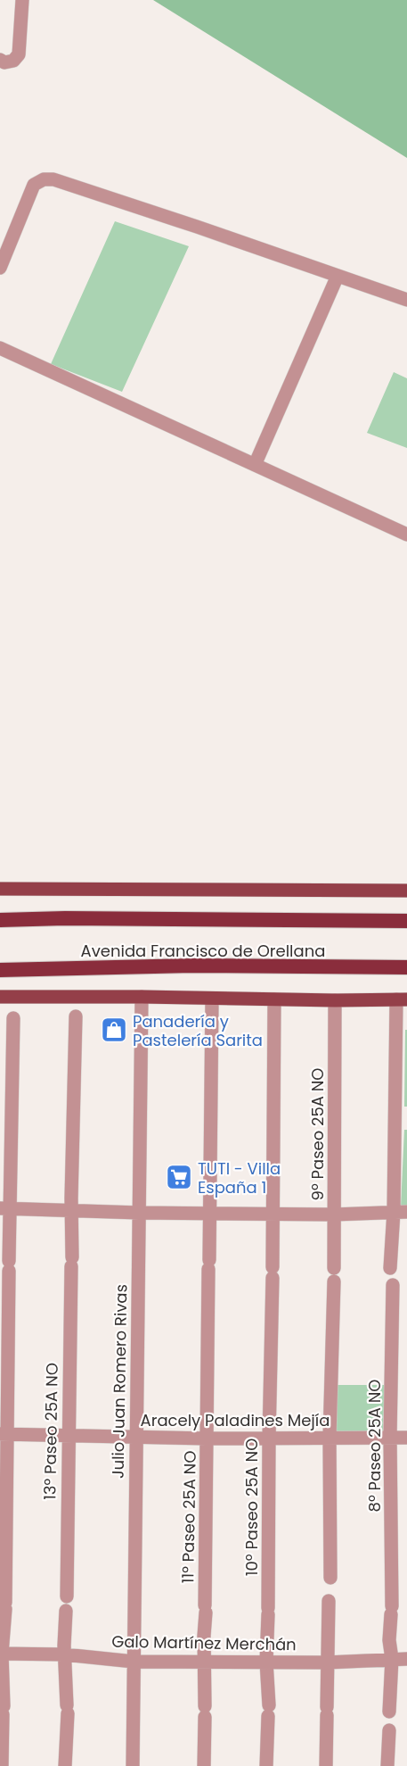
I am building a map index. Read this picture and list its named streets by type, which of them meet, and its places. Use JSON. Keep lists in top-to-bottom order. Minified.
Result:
{"streets":{"highway":["Avenida Francisco de Orellana"],"street":["9º Paseo 25A NO","Julio Juan Romero Rivas","Aracely Paladines Mejía","13º Paseo 25A NO","8º Paseo 25A NO","10º Paseo 25A NO","11º Paseo 25A NO","Galo Martínez Merchán"]},"crossings":[["9º Paseo 25A NO","Aracely Paladines Mejía"],["Julio Juan Romero Rivas","Aracely Paladines Mejía"],["Julio Juan Romero Rivas","Galo Martínez Merchán"],["Aracely Paladines Mejía","13º Paseo 25A NO"],["Aracely Paladines Mejía","8º Paseo 25A NO"],["Aracely Paladines Mejía","10º Paseo 25A NO"],["Aracely Paladines Mejía","11º Paseo 25A NO"],["8º Paseo 25A NO","Galo Martínez Merchán"],["10º Paseo 25A NO","Galo Martínez Merchán"],["11º Paseo 25A NO","Galo Martínez Merchán"]],"places":{"shop":["Panadería y Pastelería Sarita"],"supermarket":["TUTI - Villa España 1"]}}
